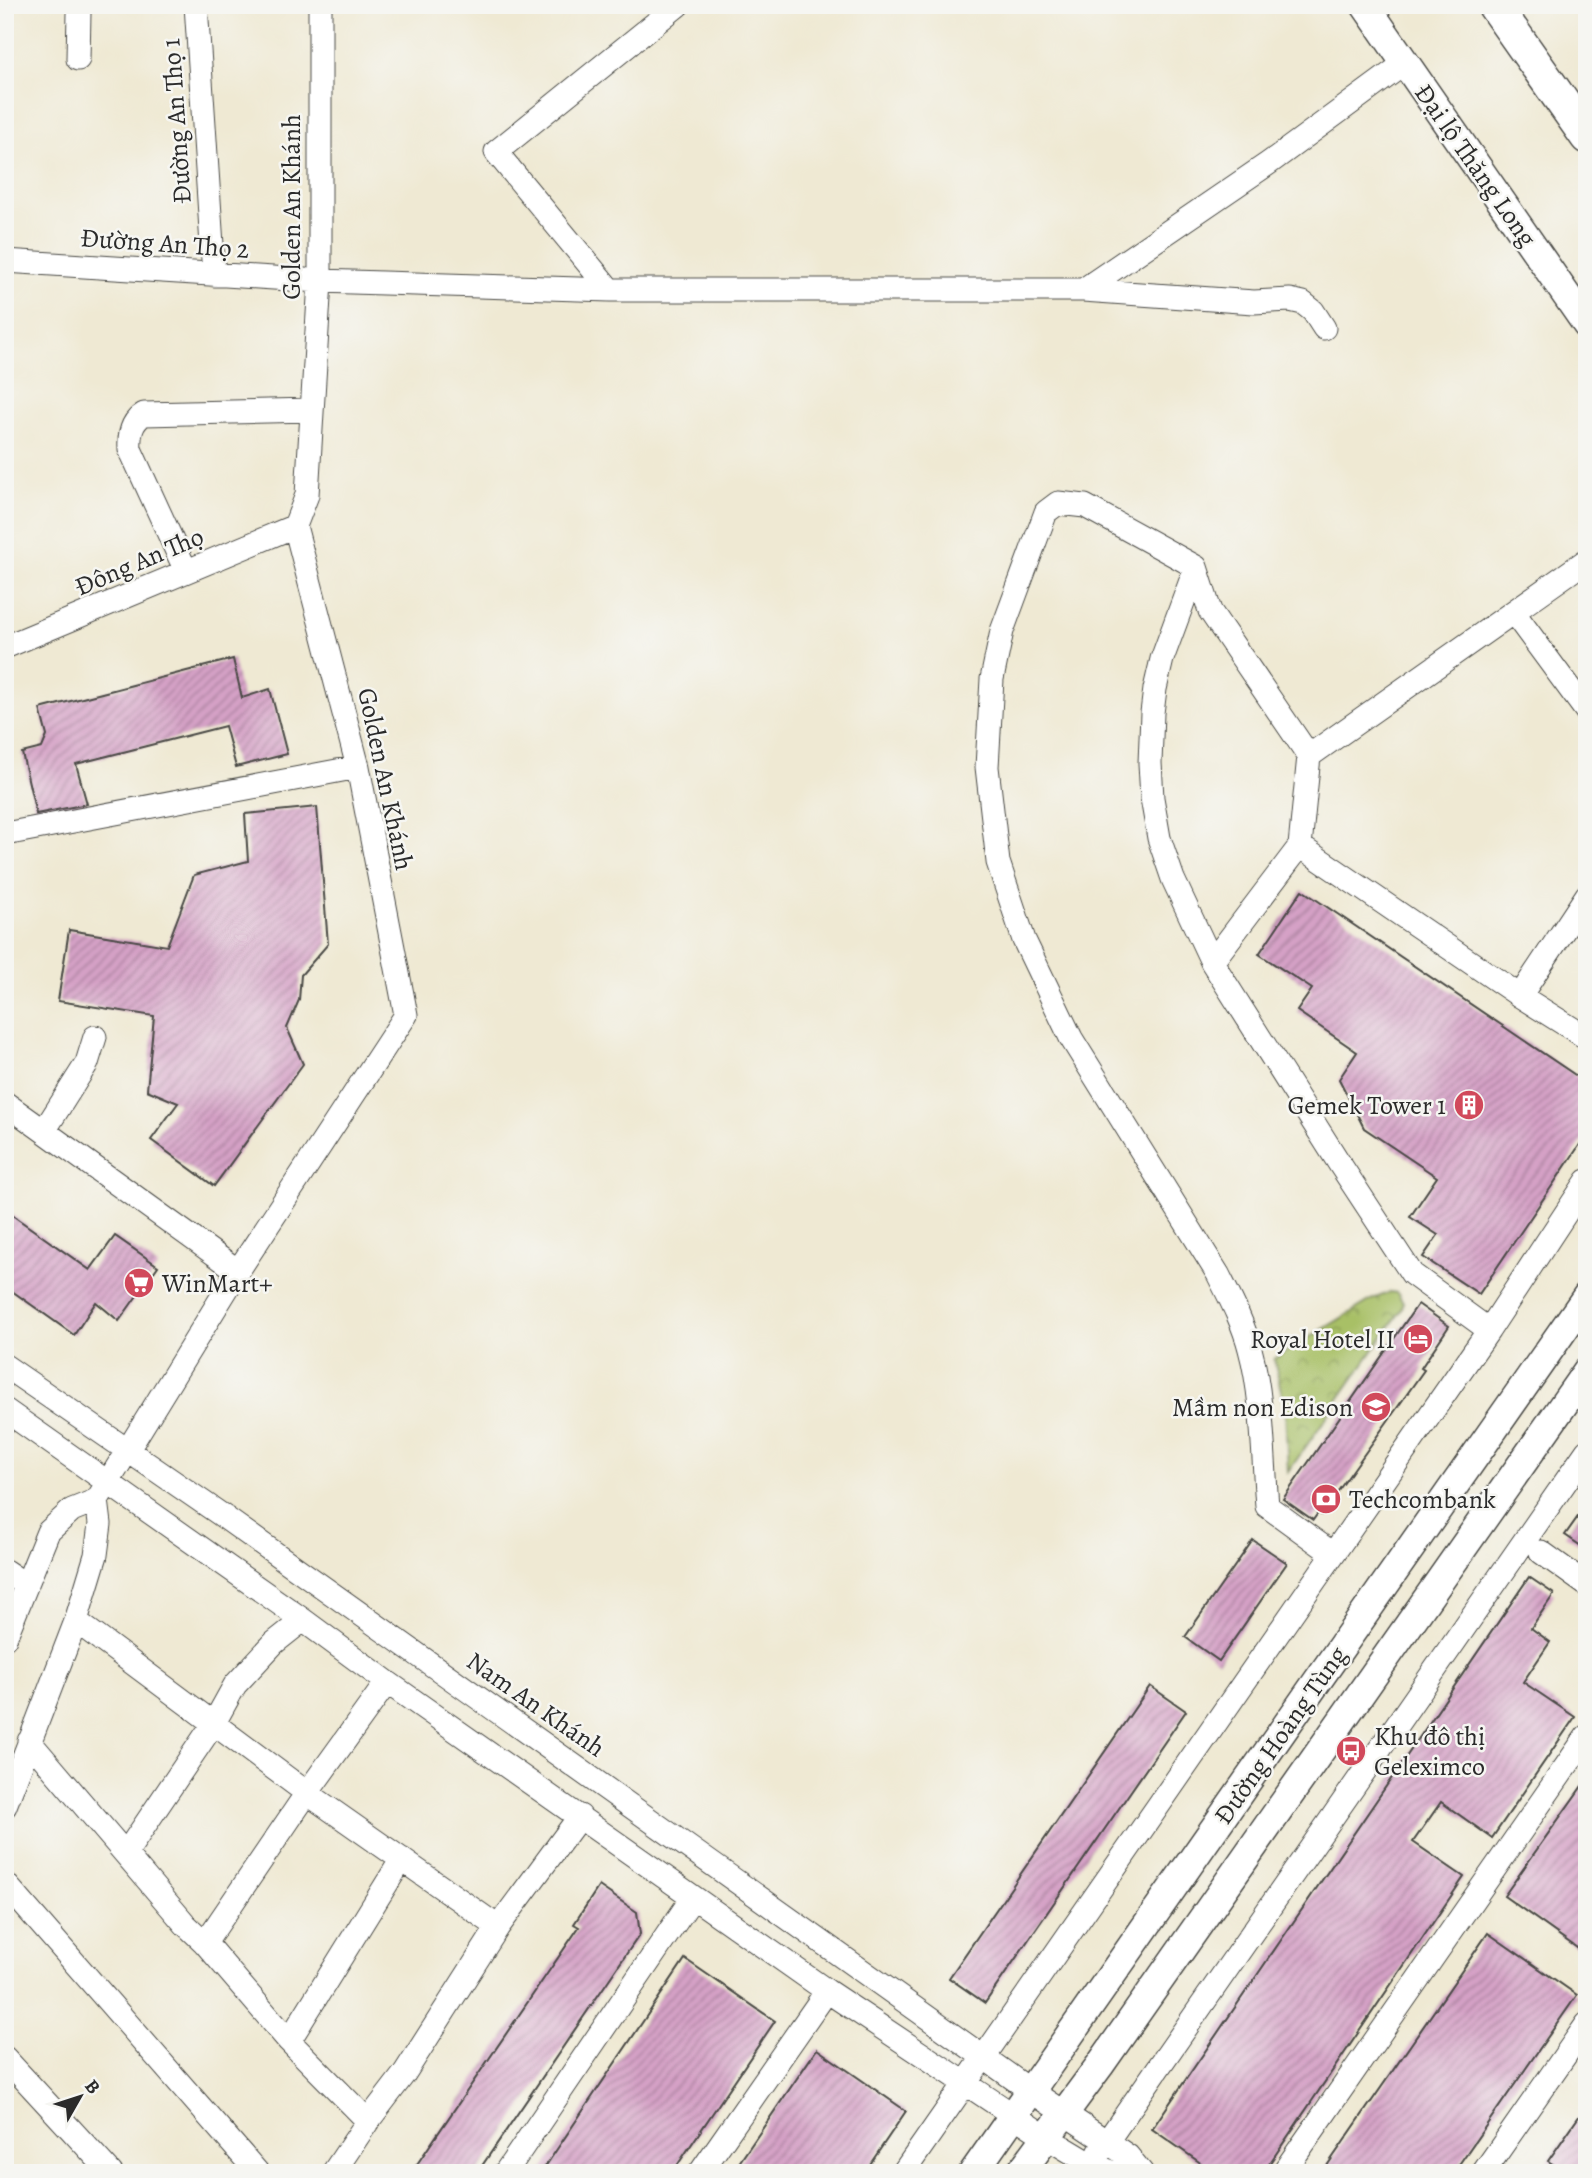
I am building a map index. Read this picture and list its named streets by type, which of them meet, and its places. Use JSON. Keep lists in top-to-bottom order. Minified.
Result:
{"streets":{"main road":["Đại lộ Thăng Long","Đường Hoàng Tùng"],"street":["Đường An Thọ 1","Golden An Khánh","Đường An Thọ 2","Đông An Thọ","Nam An Khánh"]},"crossings":[["Đường An Thọ 1","Đường An Thọ 2"],["Golden An Khánh","Đường An Thọ 2"],["Golden An Khánh","Đông An Thọ"],["Golden An Khánh","Nam An Khánh"],["Nam An Khánh","Đường Hoàng Tùng"]],"places":{"building":["Gemek Tower 1"],"supermarket":["WinMart+"],"hotel":["Royal Hotel II"],"school or university":["Mầm non Edison"],"bank":["Techcombank"],"bus stop":["Khu đô thị Geleximco"]},"north":"top right"}
